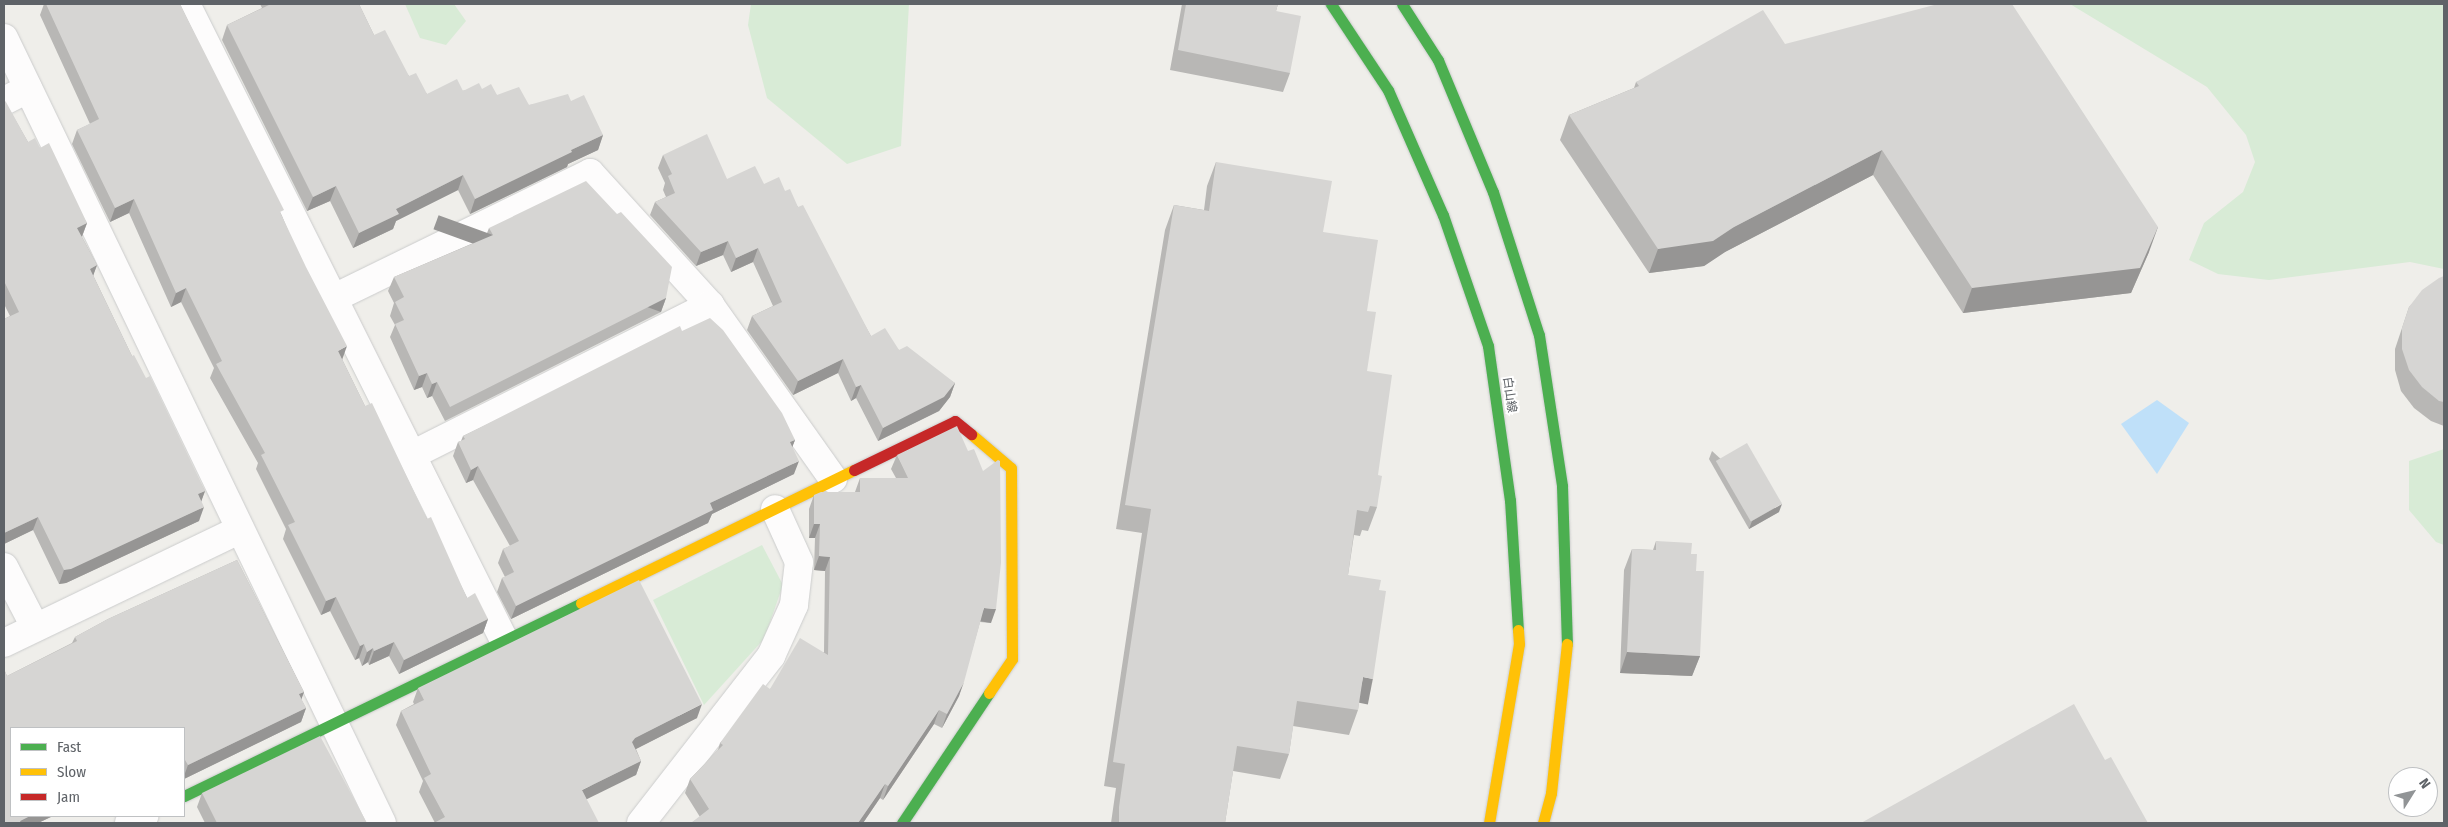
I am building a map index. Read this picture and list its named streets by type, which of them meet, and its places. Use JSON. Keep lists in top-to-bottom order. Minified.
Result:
{"streets":{"street":["白山線"]},"legend":["Fast","Slow","Jam"],"north":"top right"}
